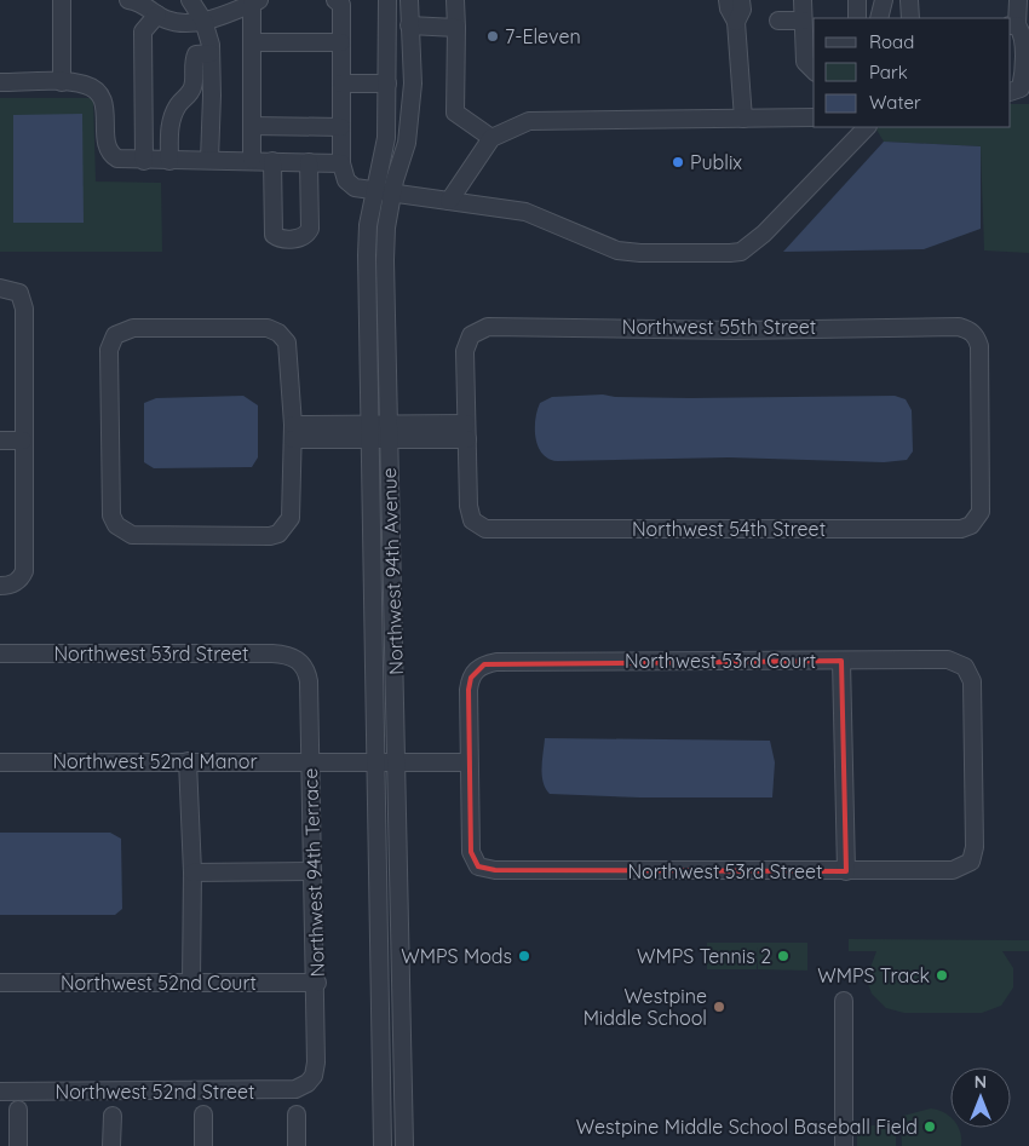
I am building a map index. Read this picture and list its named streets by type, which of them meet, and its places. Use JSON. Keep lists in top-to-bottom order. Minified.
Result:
{"streets":{"street":["Northwest 55th Street","Northwest 54th Street","Northwest 94th Avenue","Northwest 53rd Street","Northwest 53rd Court","Northwest 52nd Manor","Northwest 94th Terrace","Northwest 52nd Court","Northwest 52nd Street"]},"crossings":[["Northwest 55th Street","Northwest 54th Street"],["Northwest 94th Avenue","Northwest 52nd Manor"],["Northwest 53rd Street","Northwest 53rd Court"],["Northwest 53rd Street","Northwest 52nd Manor"],["Northwest 53rd Street","Northwest 94th Terrace"],["Northwest 53rd Court","Northwest 52nd Manor"],["Northwest 52nd Manor","Northwest 94th Terrace"],["Northwest 94th Terrace","Northwest 52nd Court"],["Northwest 94th Terrace","Northwest 52nd Street"]],"places":["7-Eleven","Publix","WMPS Mods","WMPS Tennis 2","WMPS Track","Westpine Middle School","Westpine Middle School Baseball Field"],"legend":["Road","Park","Water"],"north":"top"}
